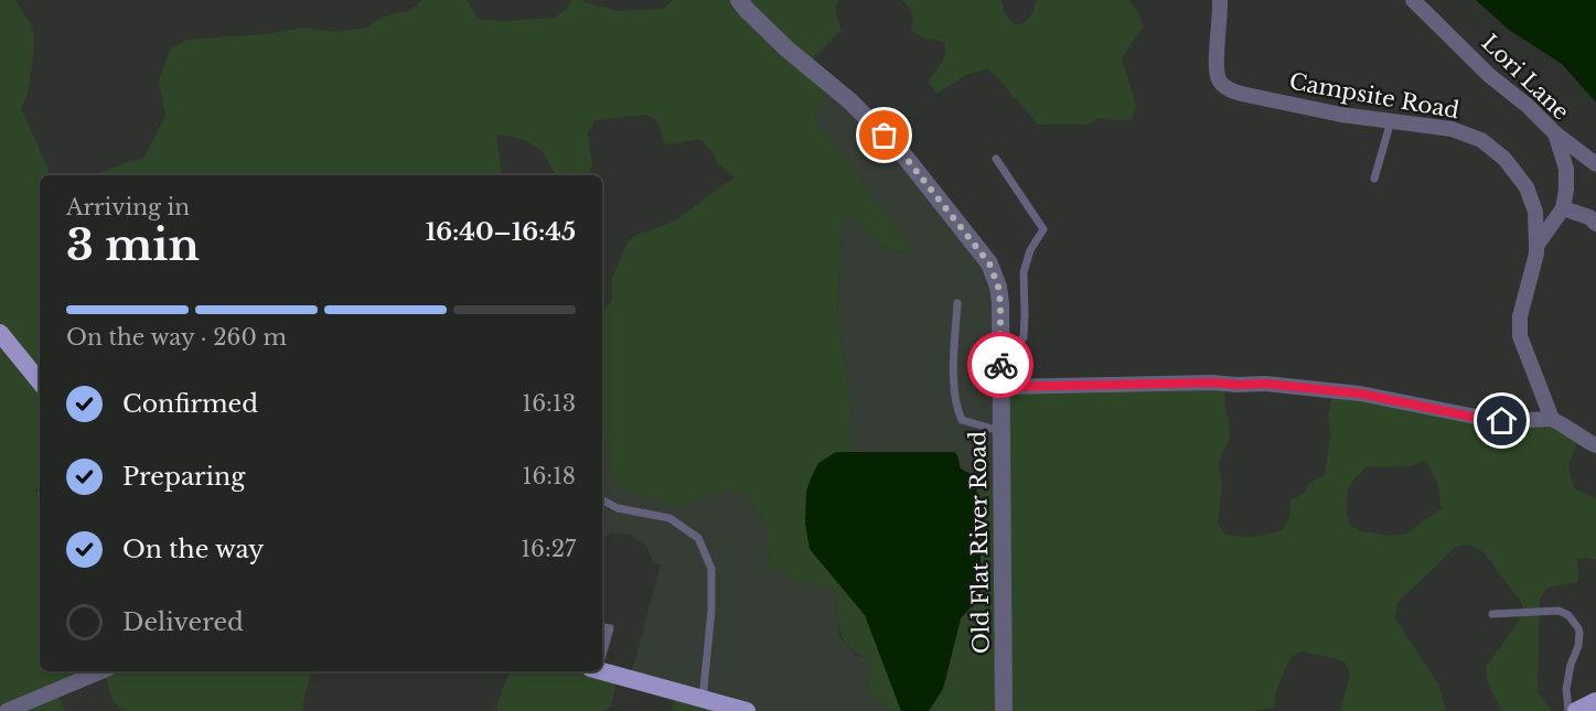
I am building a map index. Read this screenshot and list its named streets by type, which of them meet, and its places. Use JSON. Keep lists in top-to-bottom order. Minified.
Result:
{"streets":{"street":["Lori Lane","Campsite Road","Old Flat River Road"]},"page":{"heading":["3 min","Arriving in","16:40–16:45"],"bar":"On the way · 260 m","list":[["Confirmed","16:13"],["Preparing","16:18"],["On the way","16:27"],"Delivered"]}}
